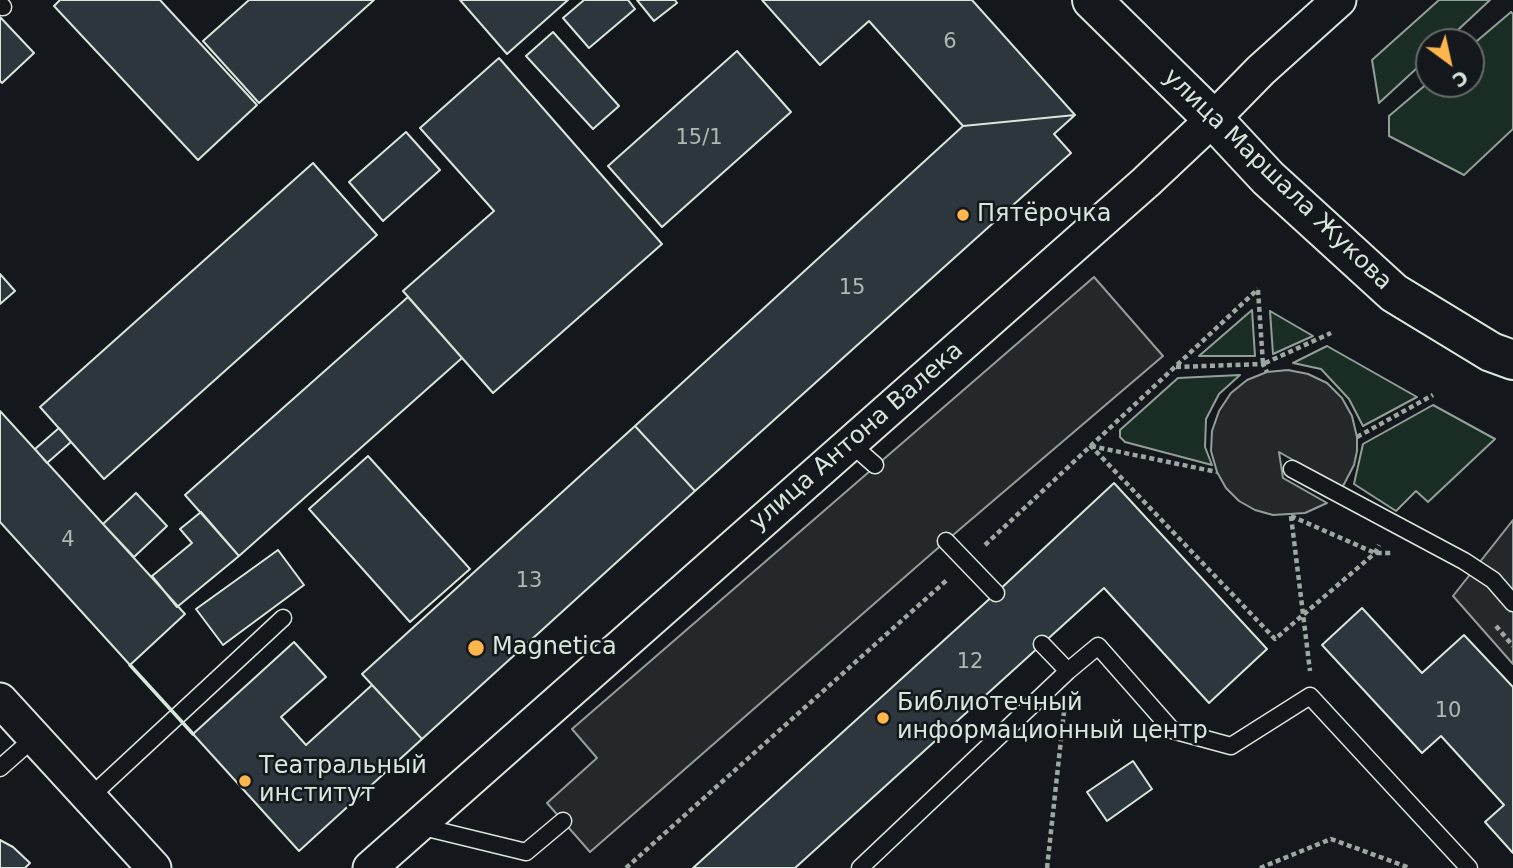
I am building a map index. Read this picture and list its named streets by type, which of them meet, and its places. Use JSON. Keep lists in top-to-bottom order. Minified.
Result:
{"streets":{"street":["улица Маршала Жукова","улица Антона Валека"]},"crossings":[["улица Маршала Жукова","улица Антона Валека"]],"places":["Пятёрочка","Magnetica","Библиотечный информационный центр","Театральный институт"],"house_numbers":["6","15/1","15","4","13","12","10"],"north":"bottom right"}
